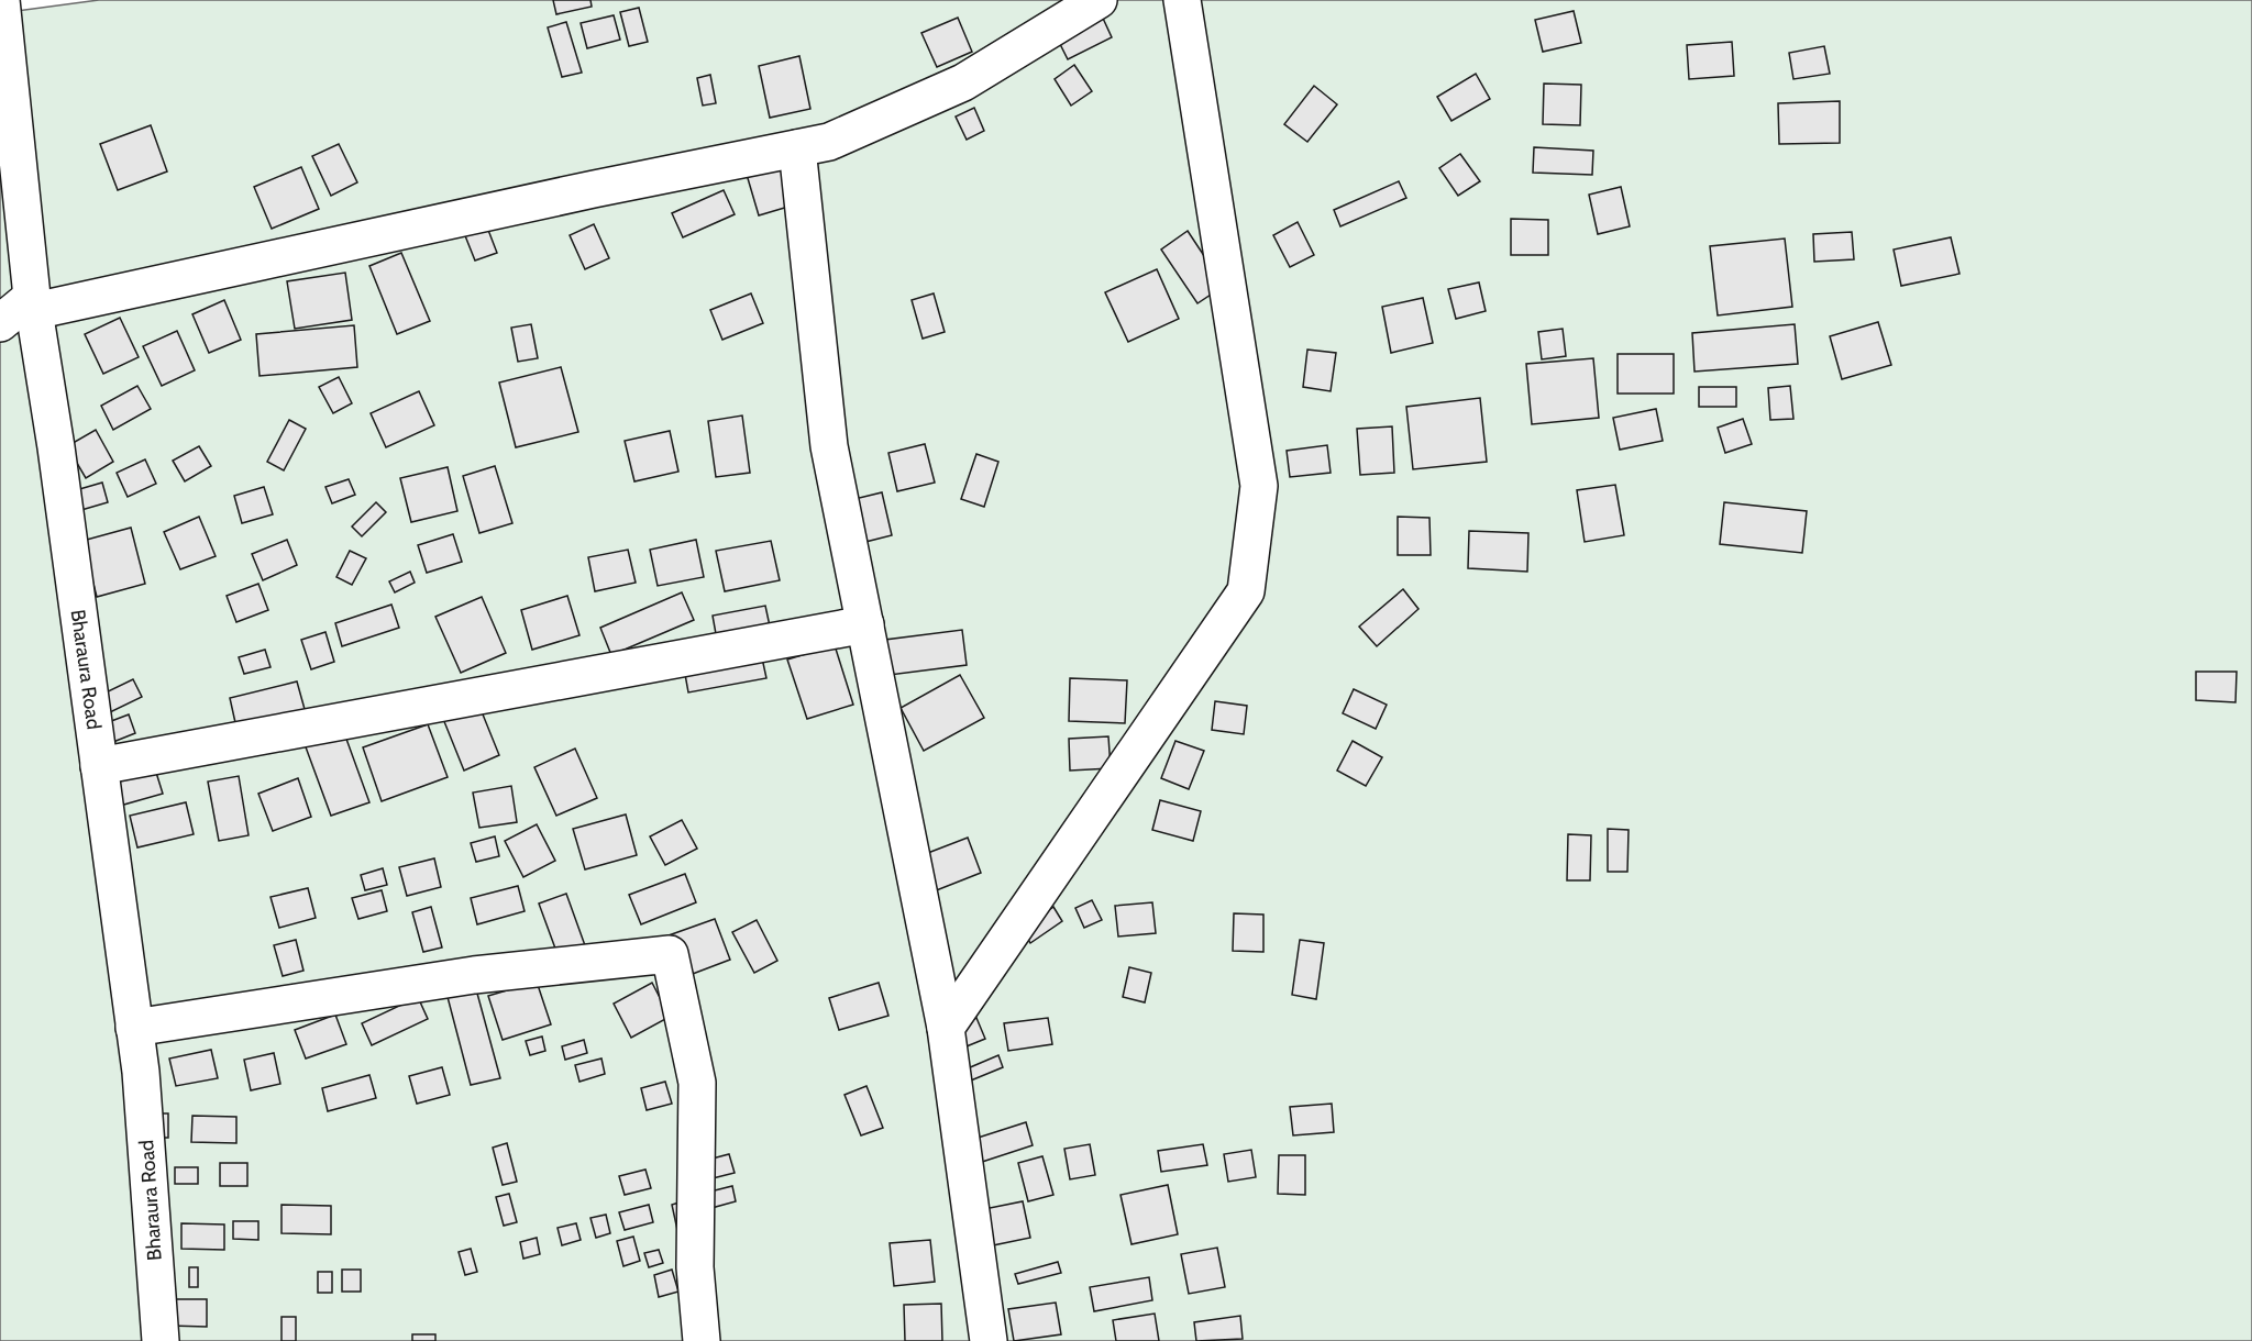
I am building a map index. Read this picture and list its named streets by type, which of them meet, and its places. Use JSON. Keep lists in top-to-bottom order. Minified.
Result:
{"streets":{"street":["Bharaura Road"]}}
